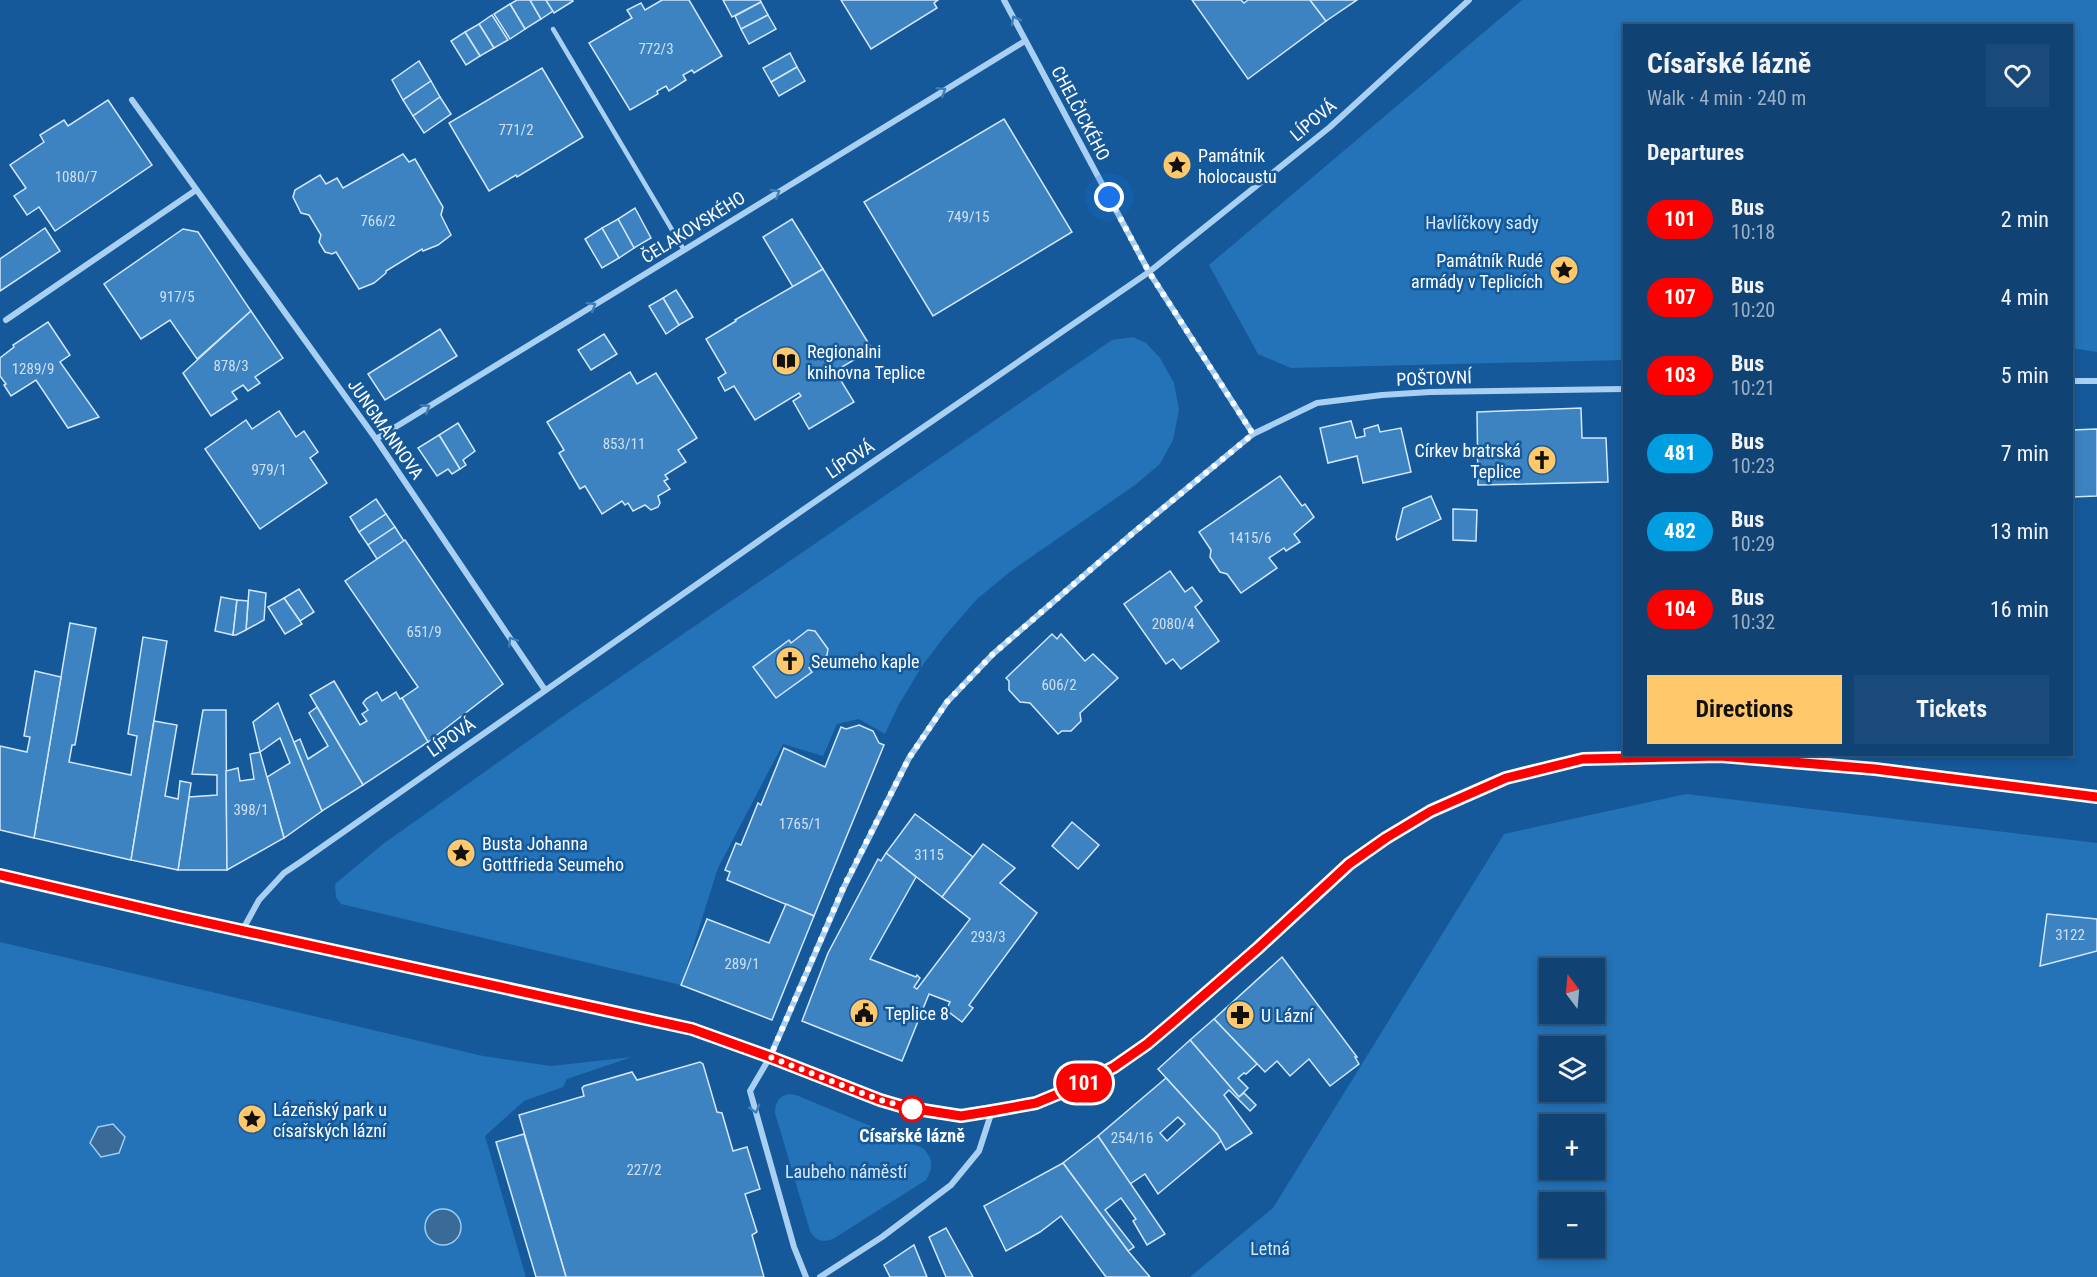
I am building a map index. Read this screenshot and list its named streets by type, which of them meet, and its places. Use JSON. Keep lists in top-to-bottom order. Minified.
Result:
{"streets":{"street":["CHELČICKÉHO","LÍPOVÁ","ČELAKOVSKÉHO","POŠTOVNÍ","JUNGMANNOVA"]},"crossings":[["CHELČICKÉHO","LÍPOVÁ"],["CHELČICKÉHO","ČELAKOVSKÉHO"],["LÍPOVÁ","JUNGMANNOVA"],["ČELAKOVSKÉHO","JUNGMANNOVA"]],"one_way":["ČELAKOVSKÉHO","JUNGMANNOVA"],"parks":["Havlíčkovy sady","Laubeho náměstí","Letná"],"places":{"place":["Památník holocaustu","Památník Rudé armády v Teplicích","Busta Johanna Gottfrieda Seumeho","Lázeňský park u císařských lázní"],"library":["Regionalni knihovna Teplice"],"church":["Církev bratrská Teplice","Seumeho kaple"],"public building":["Teplice 8"],"pharmacy":["U Lázní"],"other":["Císařské lázně"]},"lines":["bus line 101"],"house_numbers":["772/3","771/2","1080/7","749/15","766/2","917/5","878/3","1289/9","853/11","979/1","1415/6","2080/4","651/9","606/2","398/1","1765/1","3115","3122","293/3","289/1","254/16","227/2"],"north":"top","page":{"on_map":"101","heading":[["Císařské lázně","Walk · 4 min · 240 m"],"Departures"],"list":[{"mark":"101","name":"Bus","note":"10:18","value":"2 min"},{"mark":"107","name":"Bus","note":"10:20","value":"4 min"},{"mark":"103","name":"Bus","note":"10:21","value":"5 min"},{"mark":"481","name":"Bus","note":"10:23","value":"7 min"},{"mark":"482","name":"Bus","note":"10:29","value":"13 min"},{"mark":"104","name":"Bus","note":"10:32","value":"16 min"}],"buttons":["Directions","Tickets"],"map_buttons":["+","−"]}}
